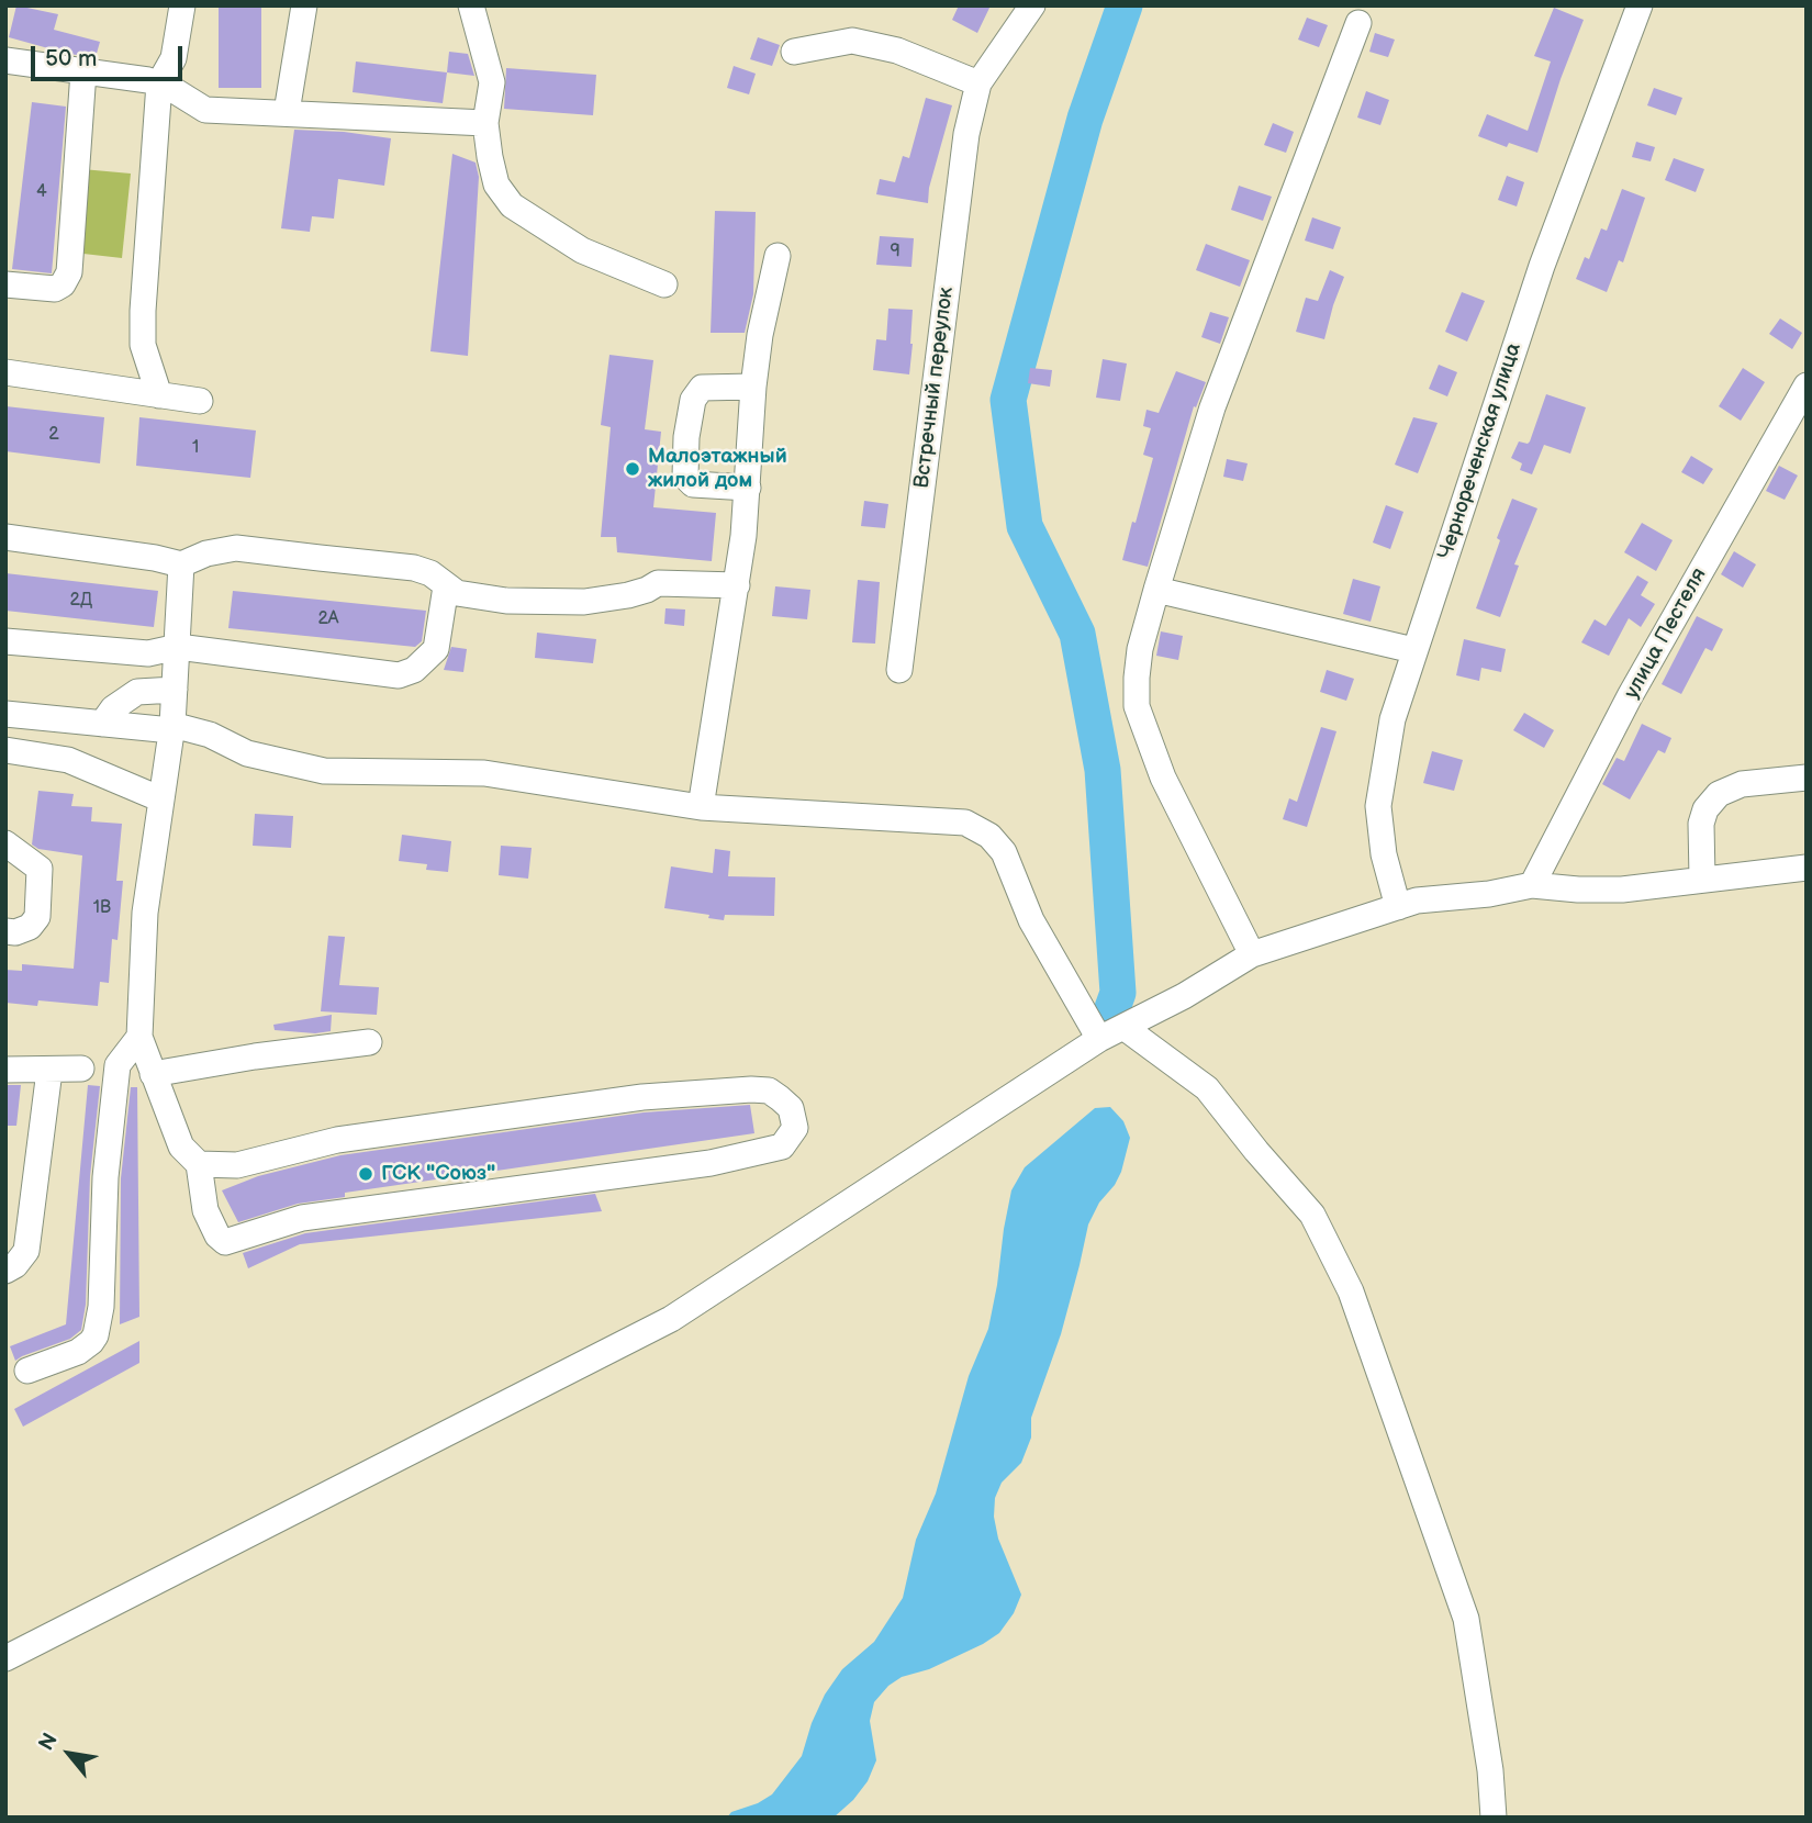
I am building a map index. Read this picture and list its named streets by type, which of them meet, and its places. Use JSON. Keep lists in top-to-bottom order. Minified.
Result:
{"streets":{"street":["Встречный переулок","Чернореченская улица","улица Пестеля"]},"places":["Малоэтажный жилой дом","ГСК \"Союз\""],"house_numbers":["4","9","2","1","2Д","2А","1В"],"scale_bar":"50 m","north":"top left"}
